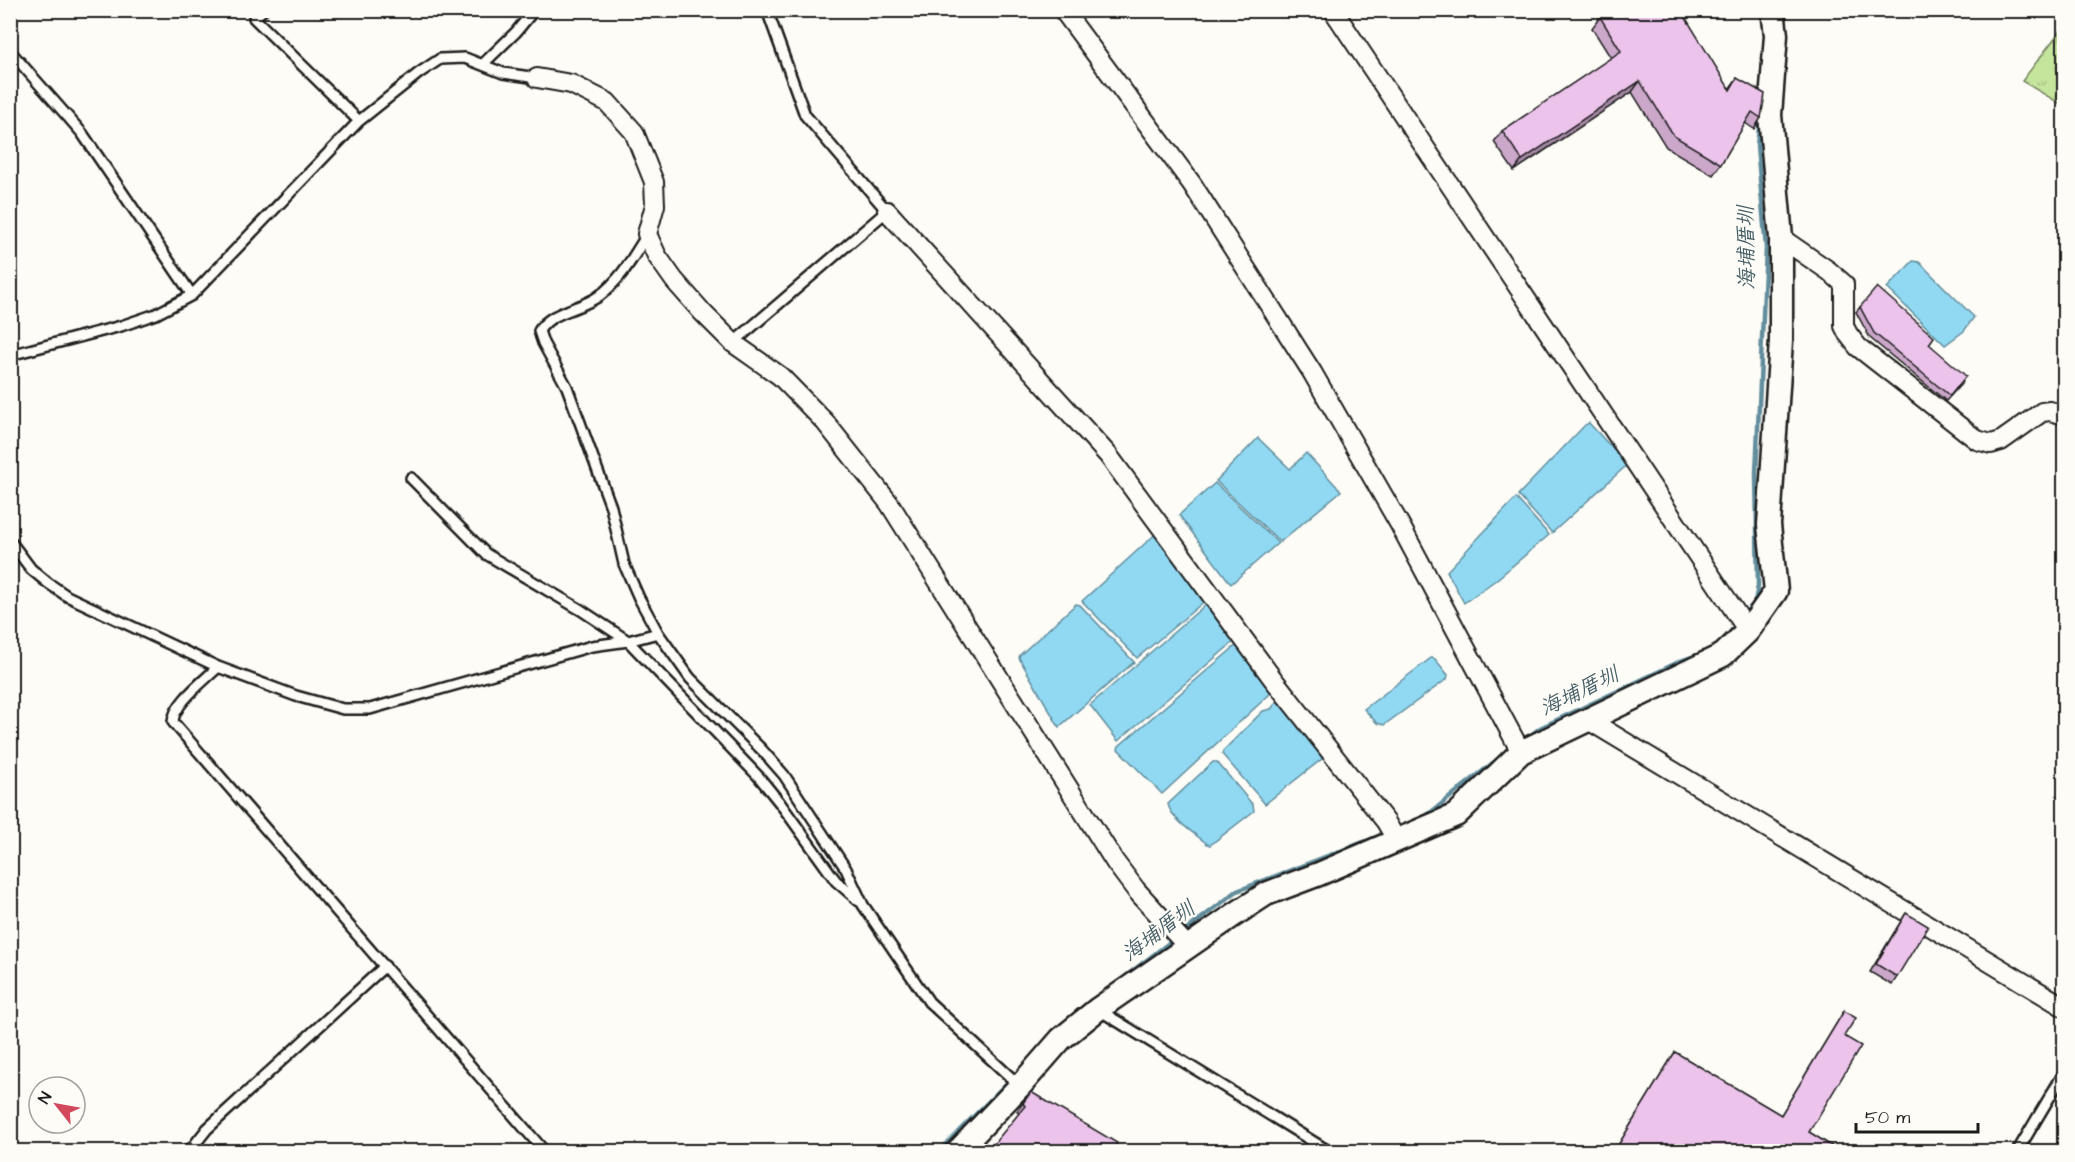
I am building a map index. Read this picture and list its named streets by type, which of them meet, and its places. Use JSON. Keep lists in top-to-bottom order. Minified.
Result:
{"water":["海埔厝圳"],"scale_bar":"50 m","north":"top left"}
